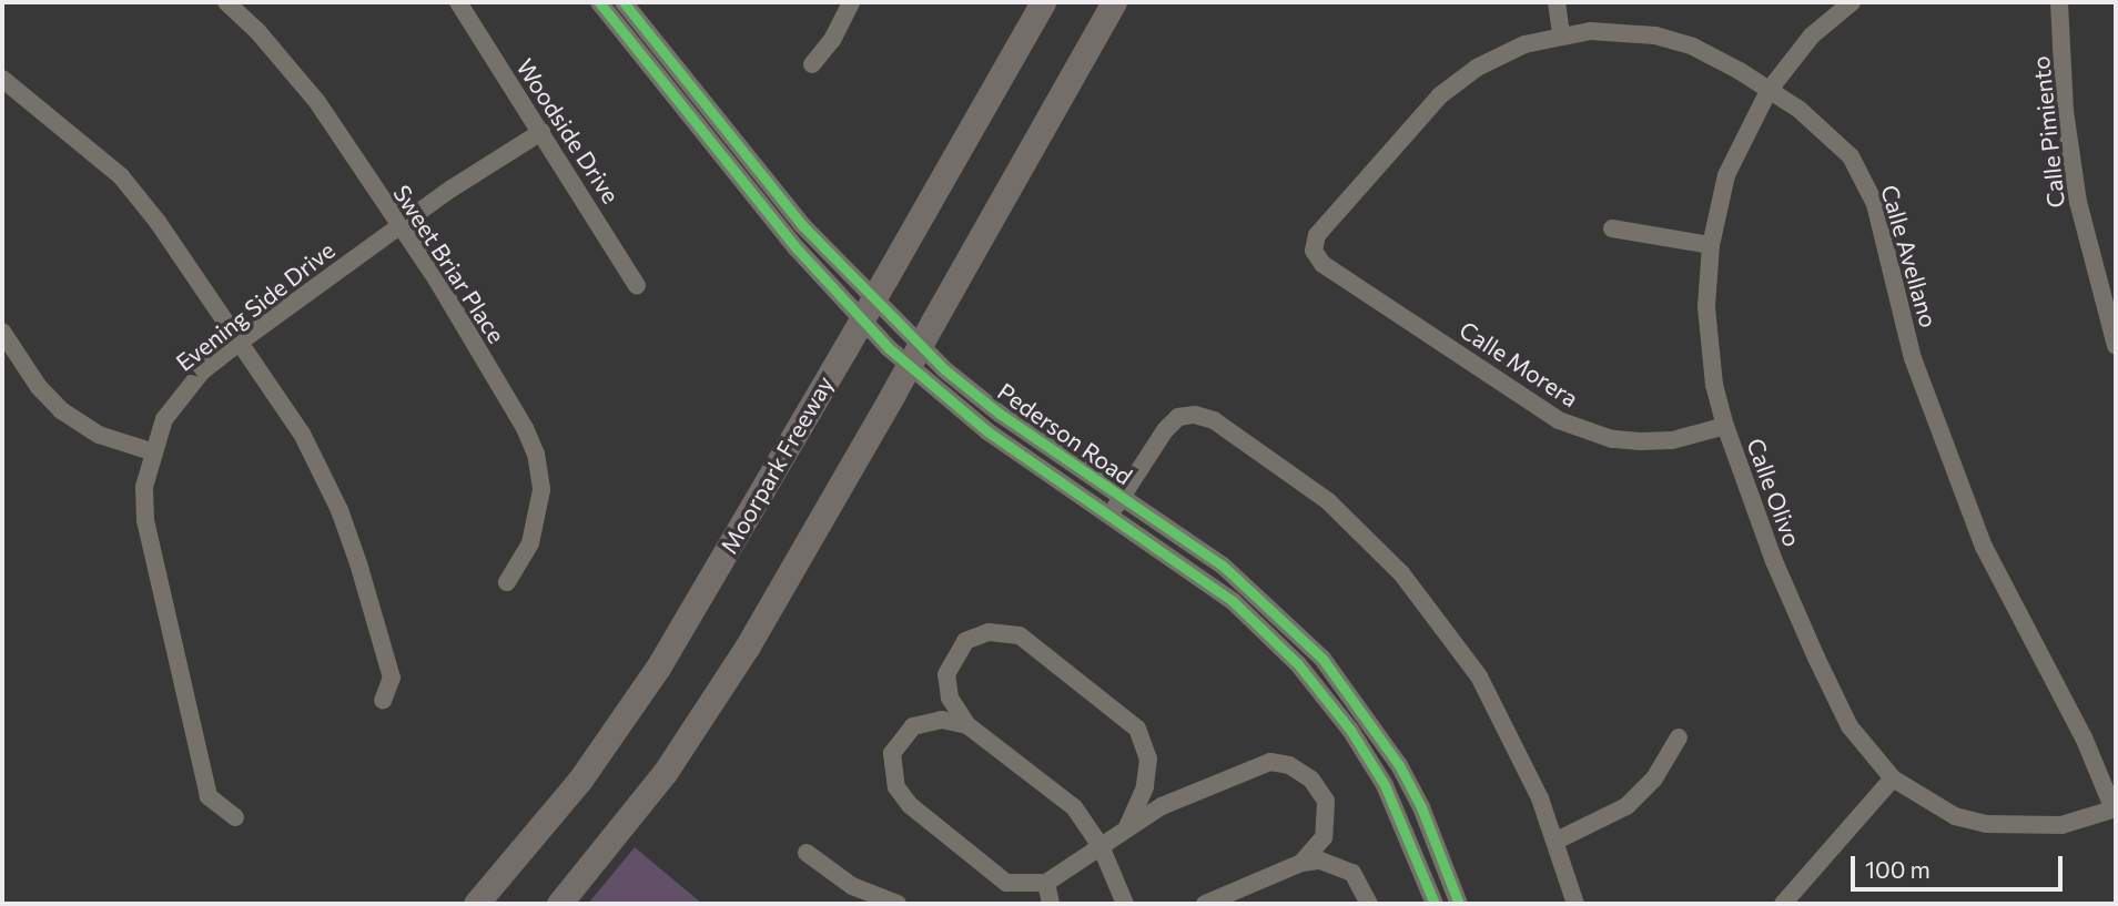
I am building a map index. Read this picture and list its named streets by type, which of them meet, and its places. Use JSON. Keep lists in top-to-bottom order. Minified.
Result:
{"streets":{"highway":["Moorpark Freeway"],"street":["Woodside Drive","Calle Pimiento","Calle Avellano","Sweet Briar Place","Evening Side Drive","Calle Morera","Pederson Road","Calle Olivo"]},"crossings":[["Woodside Drive","Evening Side Drive"],["Calle Avellano","Calle Morera"],["Calle Avellano","Calle Olivo"],["Sweet Briar Place","Evening Side Drive"],["Calle Morera","Calle Olivo"]],"scale_bar":"100 m"}
